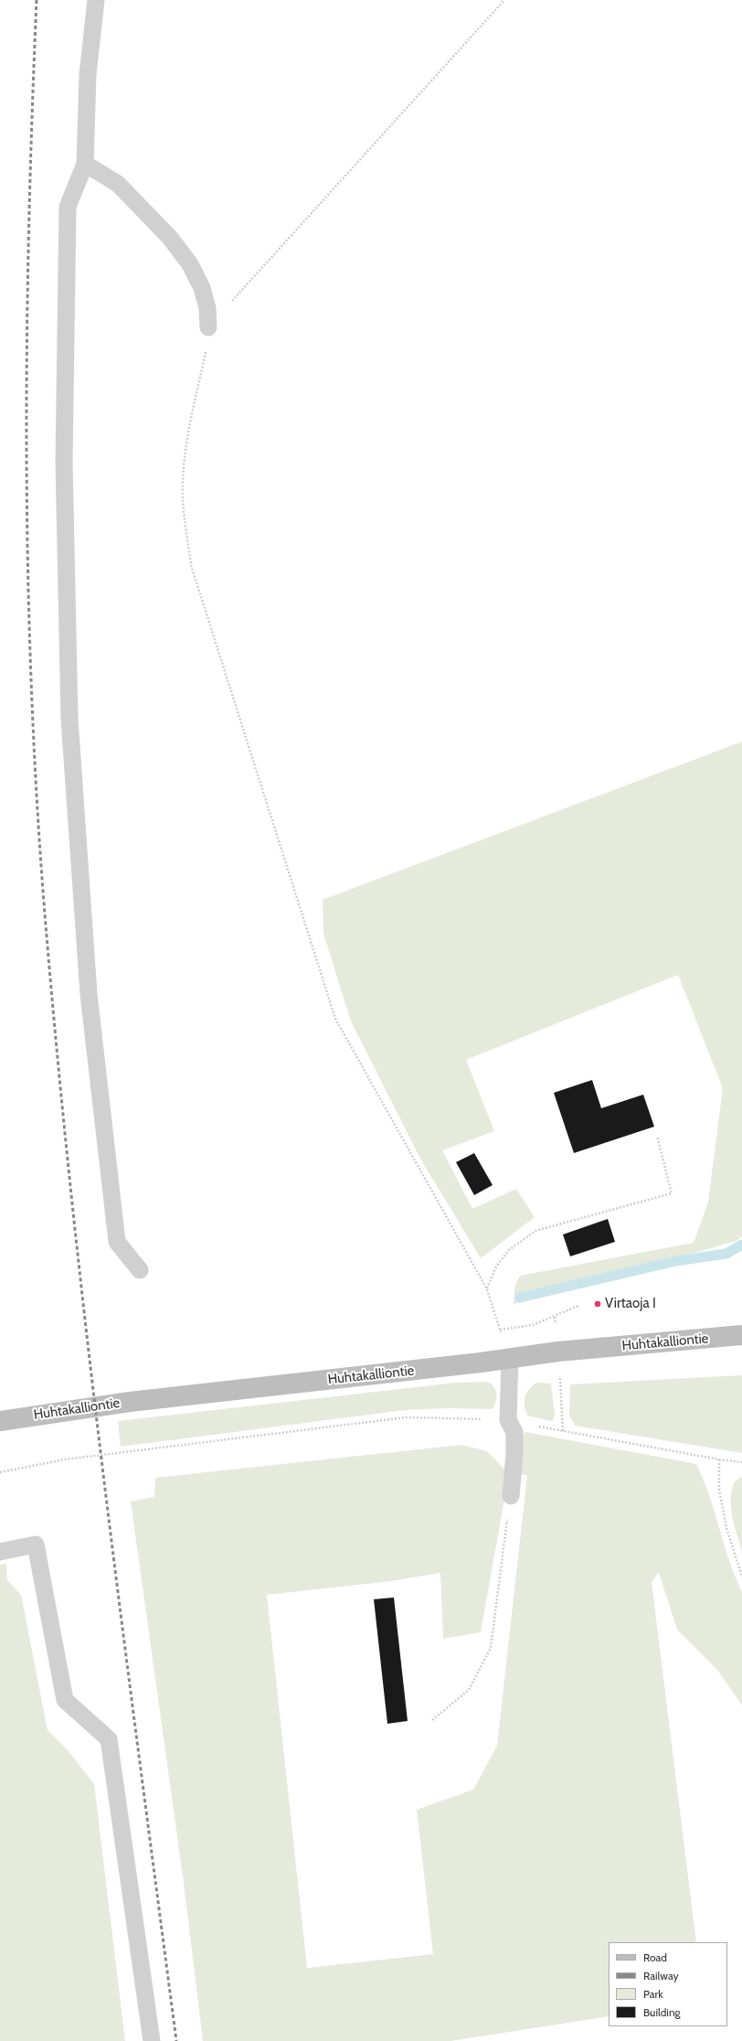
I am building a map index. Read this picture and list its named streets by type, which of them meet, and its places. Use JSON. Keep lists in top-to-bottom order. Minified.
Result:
{"streets":{"street":["Huhtakalliontie"]},"places":["Virtaoja I"],"legend":["Road","Railway","Park","Building"]}
